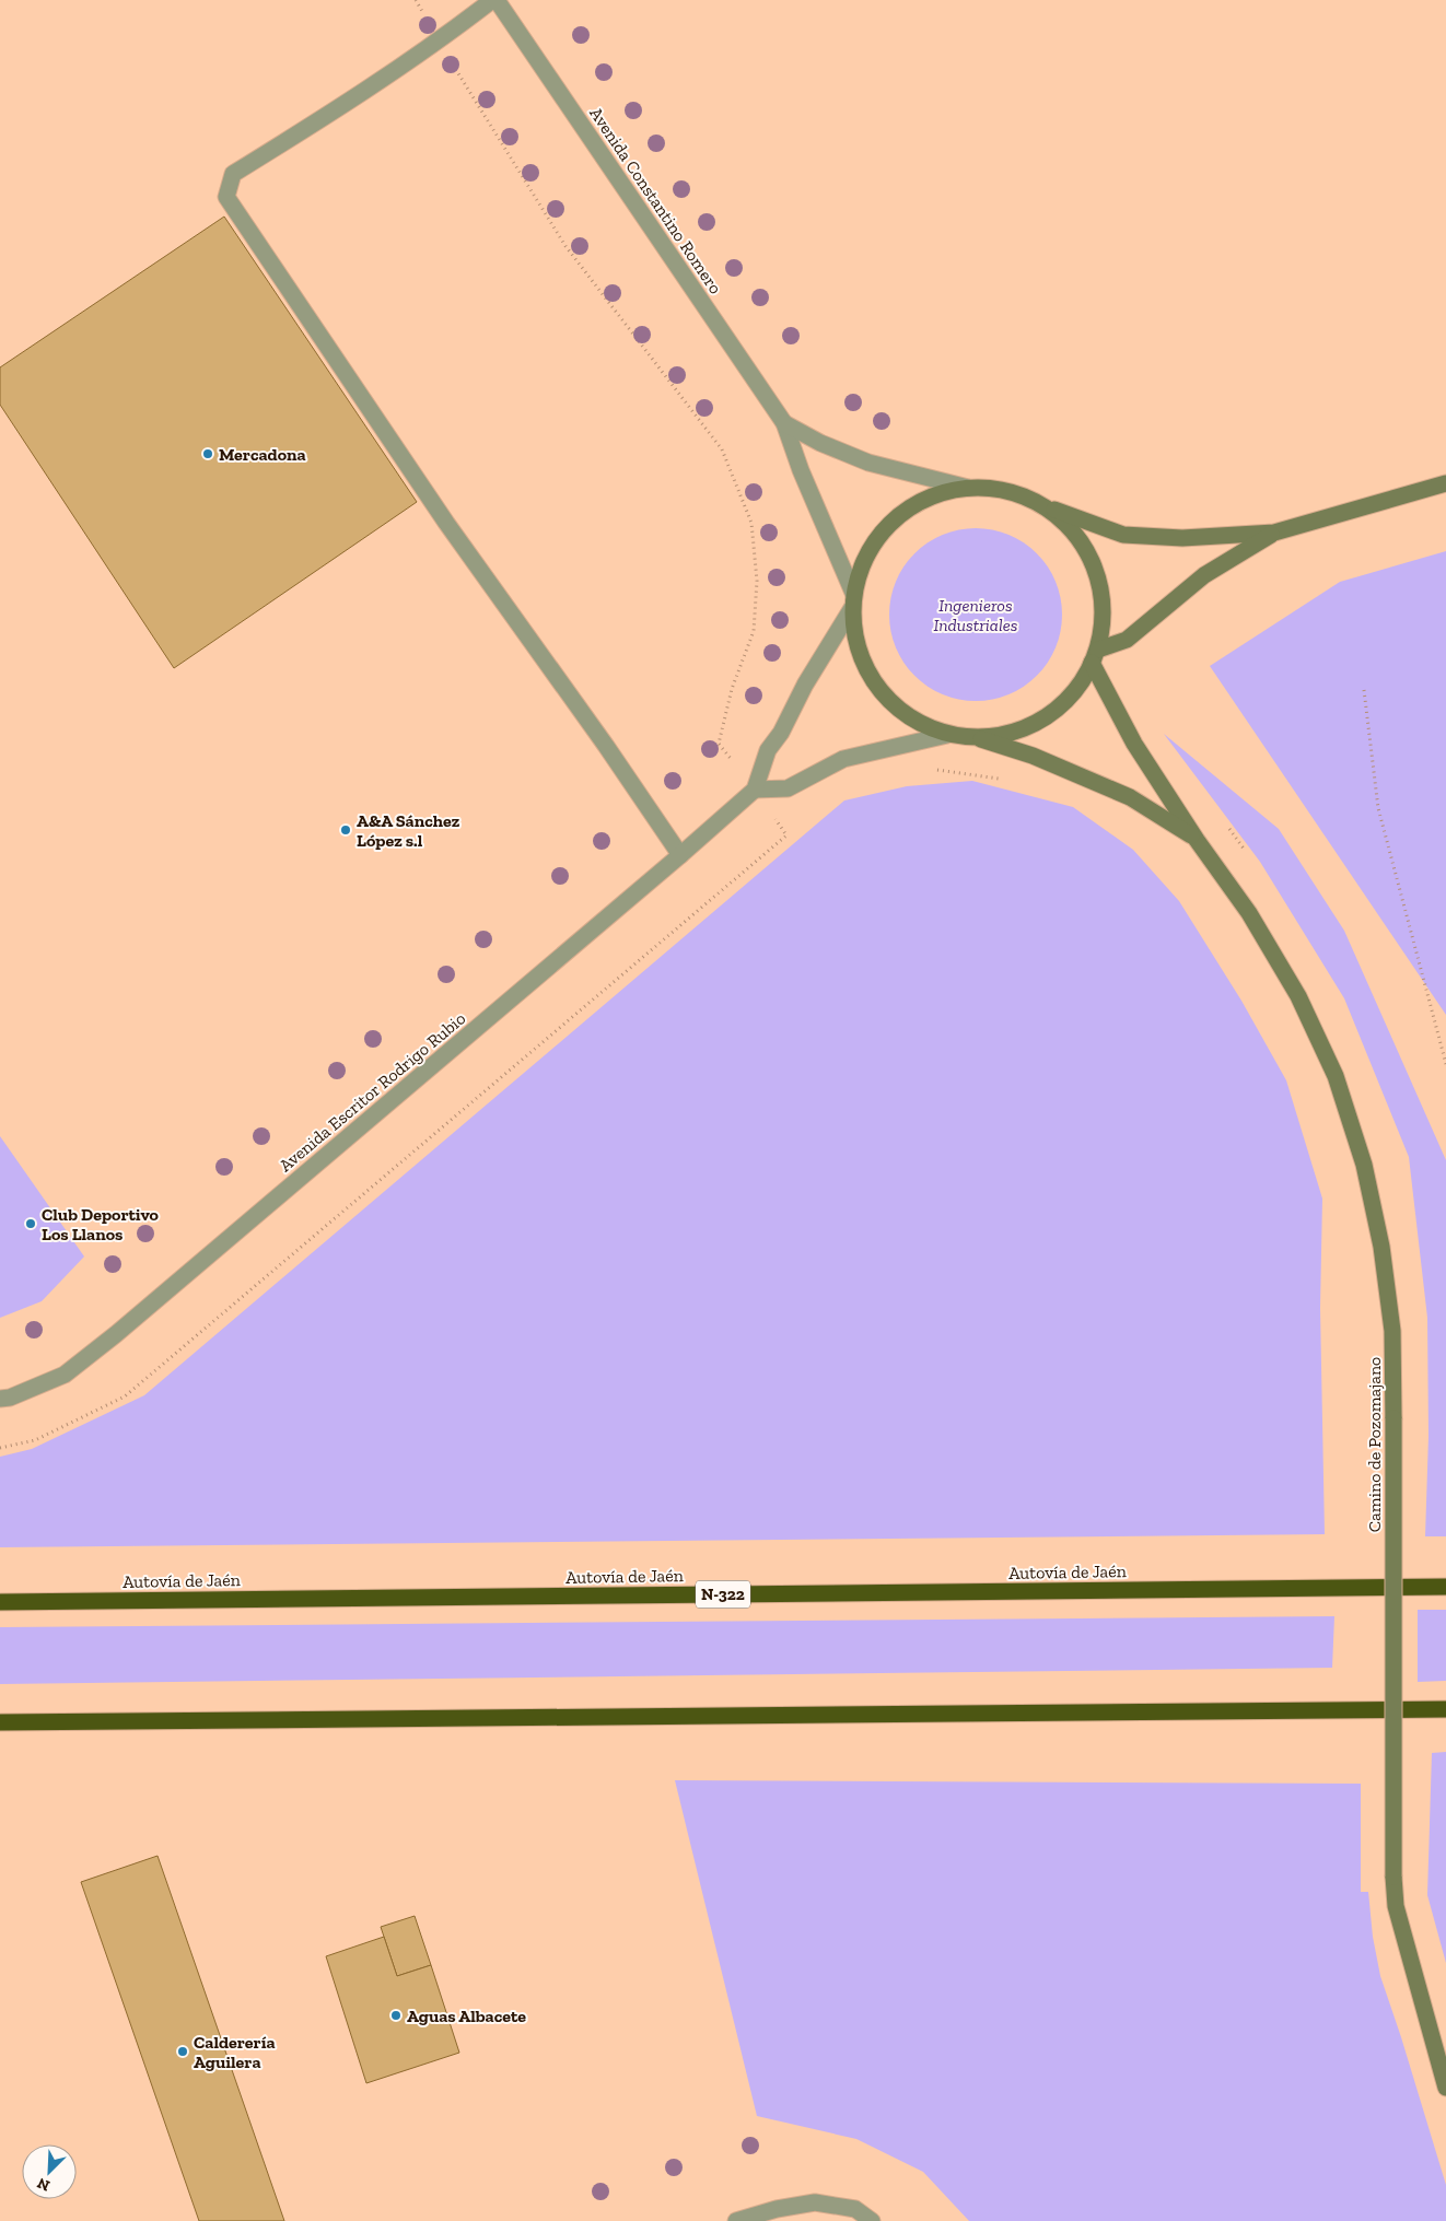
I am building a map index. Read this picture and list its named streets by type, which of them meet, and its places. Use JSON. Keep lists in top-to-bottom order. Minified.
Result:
{"streets":{"highway":["Autovía de Jaén","N-322"],"main road":["Camino de Pozomajano"],"street":["Avenida Constantino Romero","Avenida Escritor Rodrigo Rubio"]},"parks":["Ingenieros Industriales"],"places":["Mercadona","A&A Sánchez López s.l","Club Deportivo Los Llanos","Aguas Albacete","Calderería Aguilera"],"north":"bottom left"}
